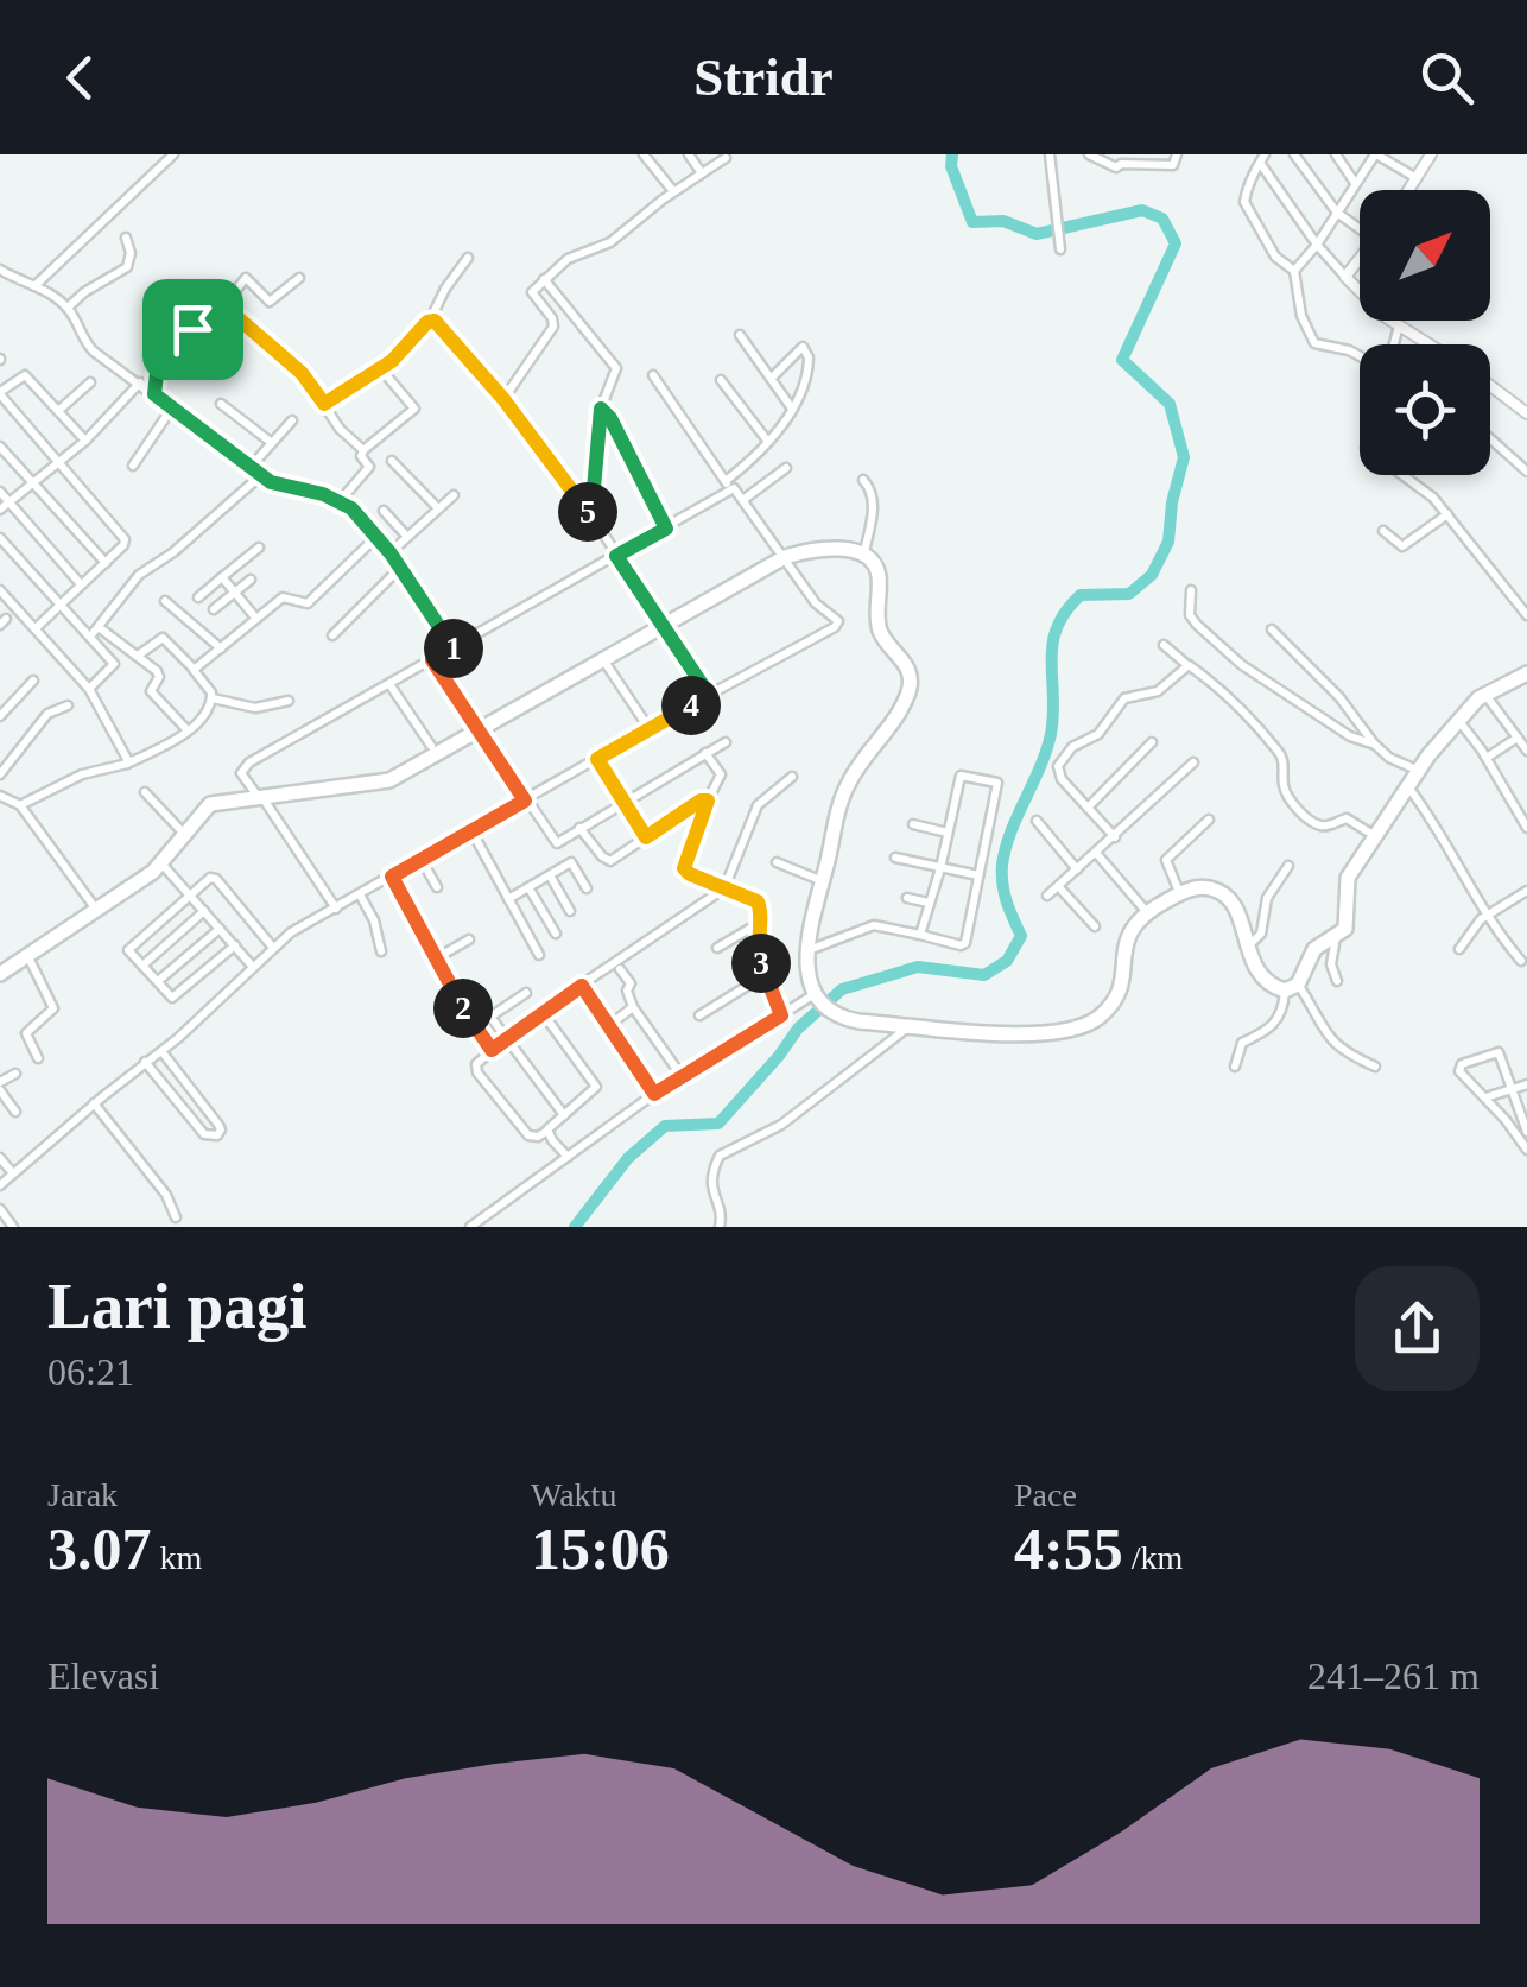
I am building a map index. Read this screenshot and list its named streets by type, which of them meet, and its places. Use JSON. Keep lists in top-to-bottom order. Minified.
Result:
{"north":"top right","page":{"header":"Stridr","pins":["5","1","4","3","2"],"heading":["Lari pagi","06:21"],"stats":[["Jarak","3.07 km"],["Waktu","15:06"],["Pace","4:55 /km"]],"chart":["Elevasi","241–261 m"]}}
